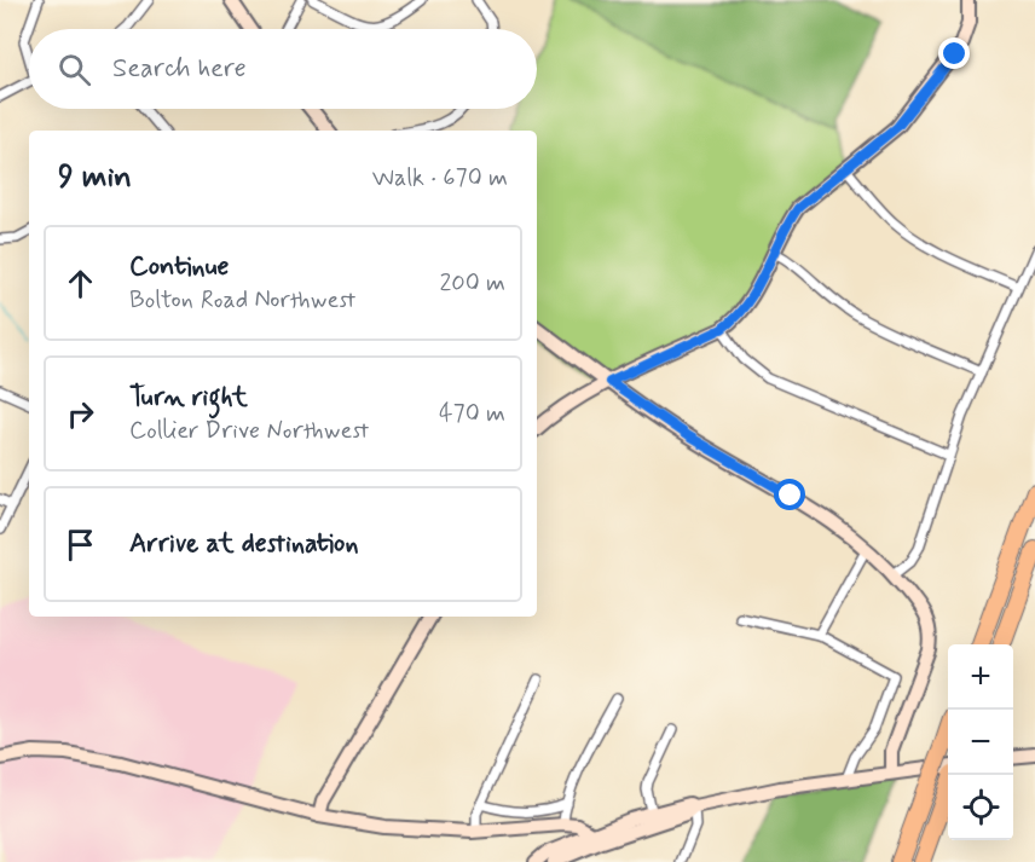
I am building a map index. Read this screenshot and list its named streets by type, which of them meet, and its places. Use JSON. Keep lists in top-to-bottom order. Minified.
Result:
{"page":{"search":"Search here","heading":["9 min","Walk · 670 m"],"list":[["Continue","Bolton Road Northwest","200 m"],["Turn right","Collier Drive Northwest","470 m"],"Arrive at destination"],"map_buttons":["+","−"]}}
